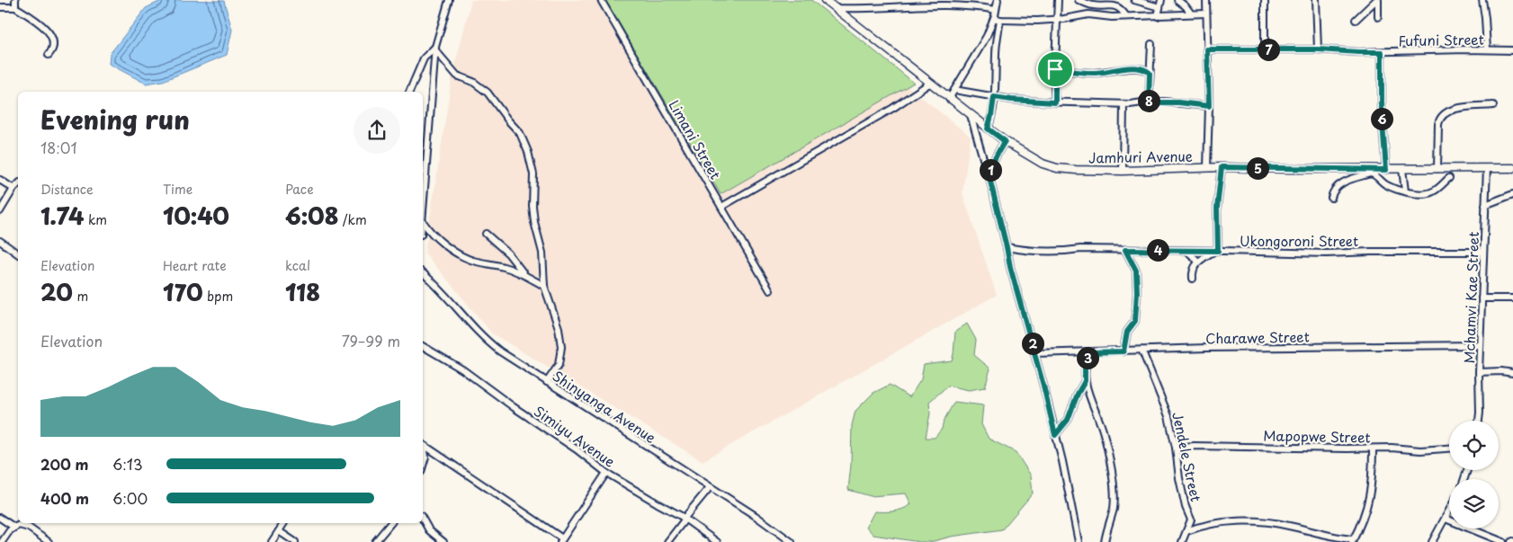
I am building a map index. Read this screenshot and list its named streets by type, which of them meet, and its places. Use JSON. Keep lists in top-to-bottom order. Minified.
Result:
{"streets":{"street":["Fufuni Street","Limani Street","Jamhuri Avenue","Ukongoroni Street","Mchamvi Kae Street","Charawe Street","Shinyanga Avenue","Simiyu Avenue","Mapopwe Street","Jendele Street"]},"crossings":[["Jamhuri Avenue","Mchamvi Kae Street"],["Ukongoroni Street","Mchamvi Kae Street"],["Mchamvi Kae Street","Charawe Street"],["Charawe Street","Jendele Street"],["Mapopwe Street","Jendele Street"]],"page":{"pins":["7","8","6","5","1","4","2","3"],"heading":["Evening run","18:01"],"stats":[["Distance","1.74 km"],["Time","10:40"],["Pace","6:08 /km"],["Elevation","20 m"],["Heart rate","170 bpm"],["kcal","118"]],"chart":["Elevation","79–99 m"],"list":[{"name":"200 m","note":"6:13"},{"name":"400 m","note":"6:00"}]}}
